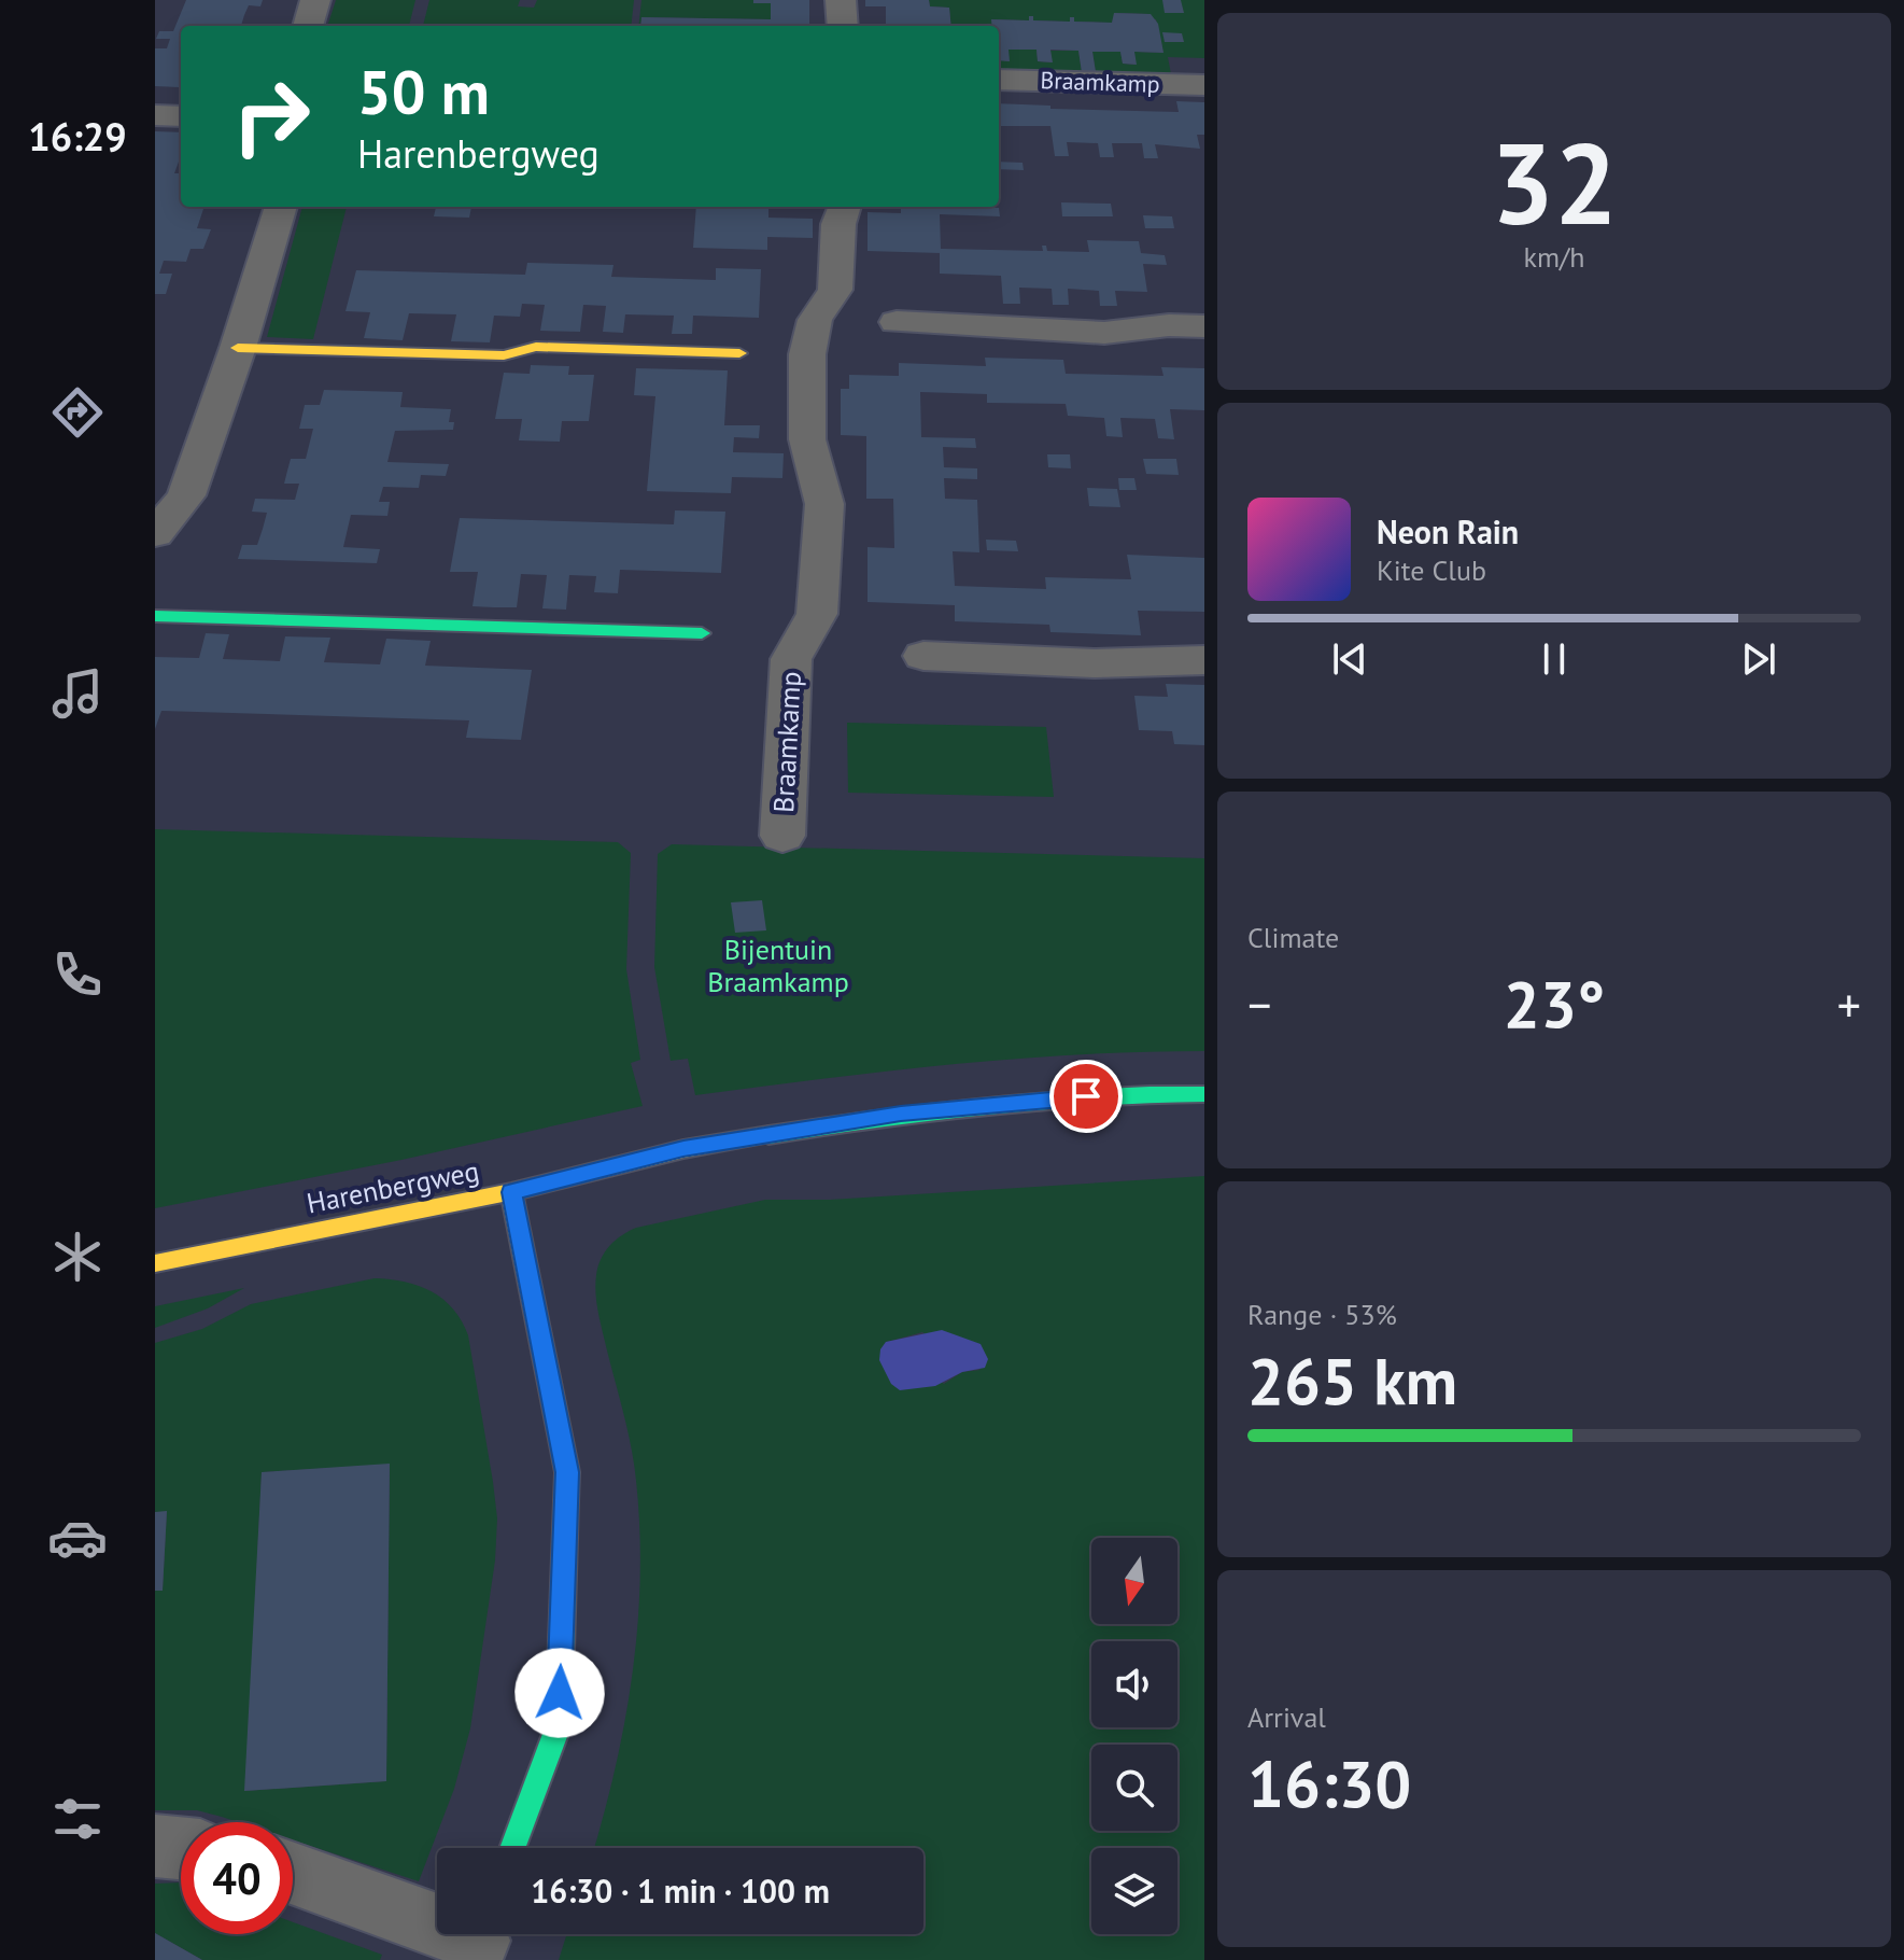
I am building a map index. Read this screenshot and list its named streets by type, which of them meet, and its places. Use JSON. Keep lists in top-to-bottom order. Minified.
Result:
{"streets":{"street":["Braamkamp","Harenbergweg"]},"parks":["Bijentuin Braamkamp"],"north":"bottom","page":{"tabs":"16:29","tile":[["32","km/h"],"Climate",["Range · 53%","265 km"],["Arrival","16:30"]],"turn":["50 m","Harenbergweg"],"song":["Neon Rain","Kite Club"],"heat":["−","23°","+"],"limit":"40","trip":"16:30 · 1 min · 100 m"}}
